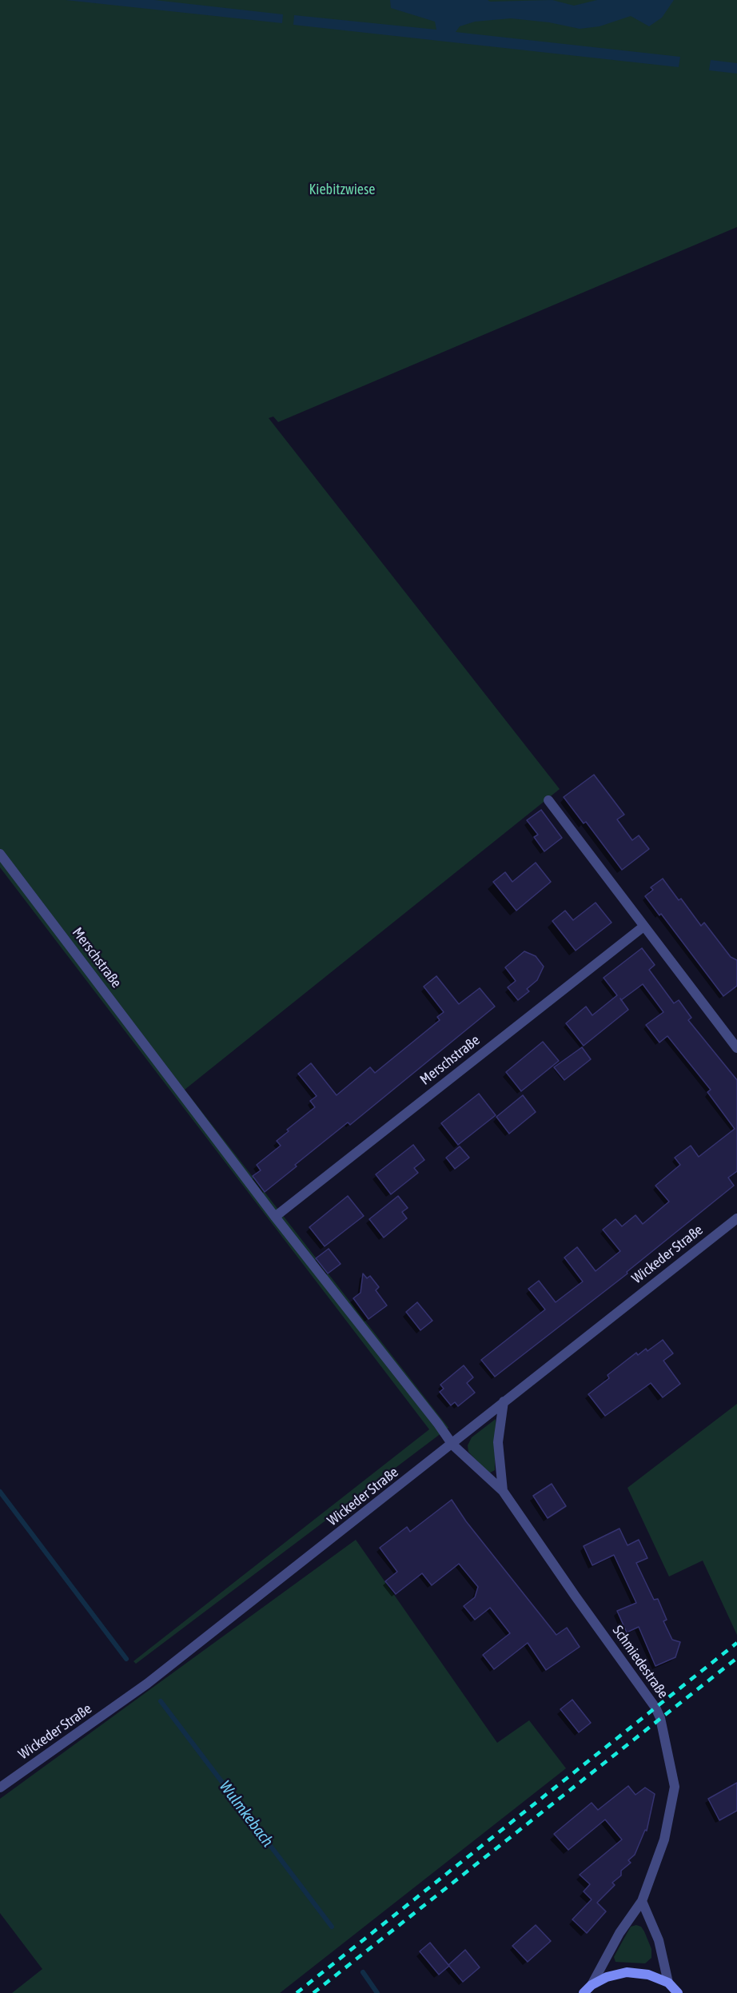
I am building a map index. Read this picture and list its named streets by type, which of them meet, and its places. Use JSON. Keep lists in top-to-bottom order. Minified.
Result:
{"streets":{"street":["Merschstraße","Wickeder Straße","Schmiedestraße"]},"crossings":[["Merschstraße","Wickeder Straße"],["Merschstraße","Schmiedestraße"],["Wickeder Straße","Schmiedestraße"]],"water":["Wulmkebach"],"parks":["Kiebitzwiese"]}
